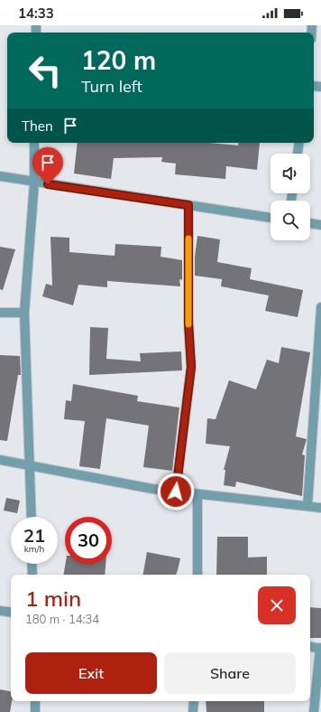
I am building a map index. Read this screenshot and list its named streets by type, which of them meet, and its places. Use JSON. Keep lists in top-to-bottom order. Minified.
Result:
{"page":{"status":"14:33","turn":["120 m","Turn left"],"then":"Then","speed":"21 km/h","limit":"30","heading":["1 min","180 m · 14:34"],"buttons":["Exit","Share"]}}
